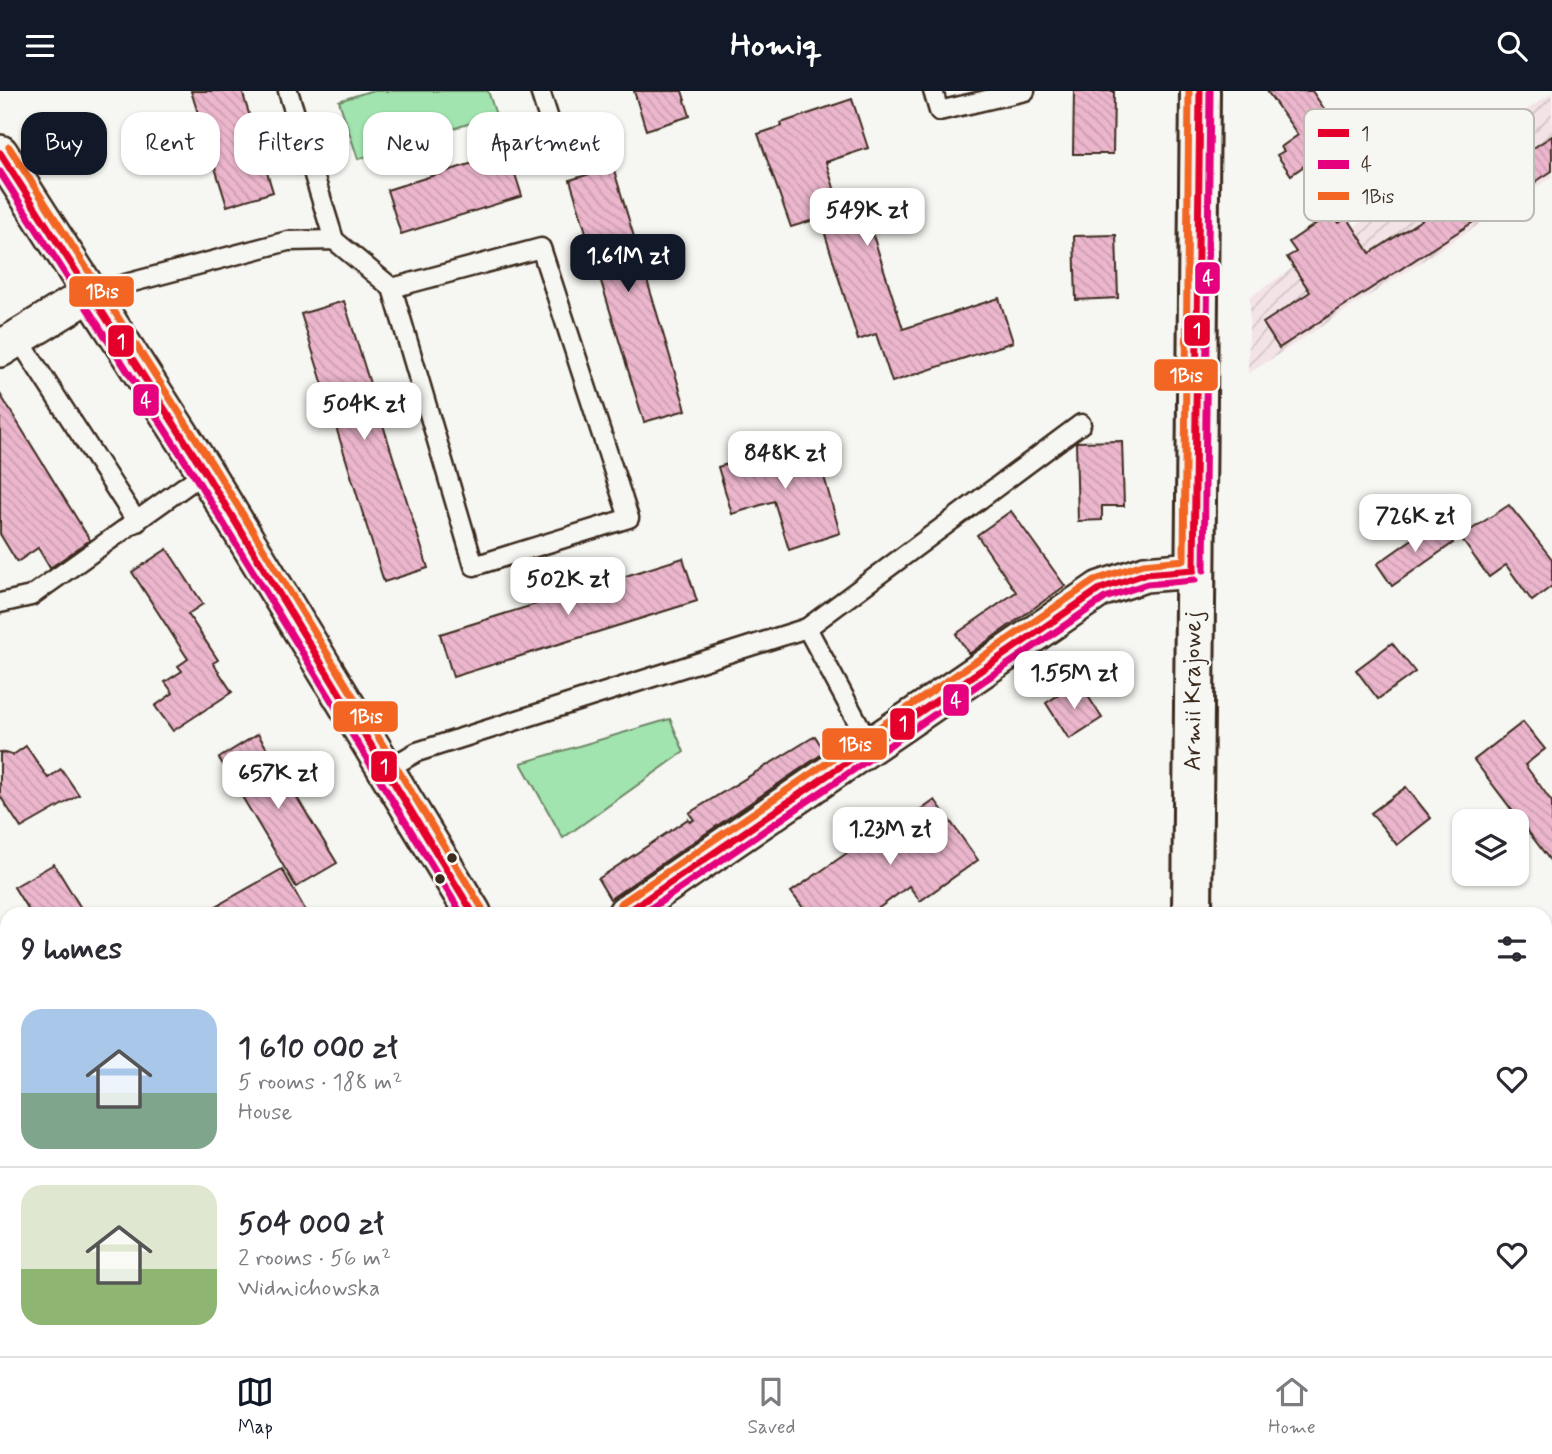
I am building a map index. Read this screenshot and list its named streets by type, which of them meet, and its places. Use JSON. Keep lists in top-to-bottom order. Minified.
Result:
{"streets":{"main road":["Armii Krajowej"]},"lines":["transit line 1","transit line 4","transit line 1Bis"],"legend":["1","4","1Bis"],"page":{"header":"Homiq","chip":["Buy","Rent","Filters","New","Apartment"],"price":["549K zł","1.61M zł","504K zł","848K zł","726K zł","502K zł","1.55M zł","657K zł","1.23M zł"],"heading":"9 homes","list":[{"name":"1 610 000 zł","note":"5 rooms · 188 m² · House"},{"name":"504 000 zł","note":"2 rooms · 56 m² · Widnichowska"}],"tabs":["Map","Saved","Home"]}}
